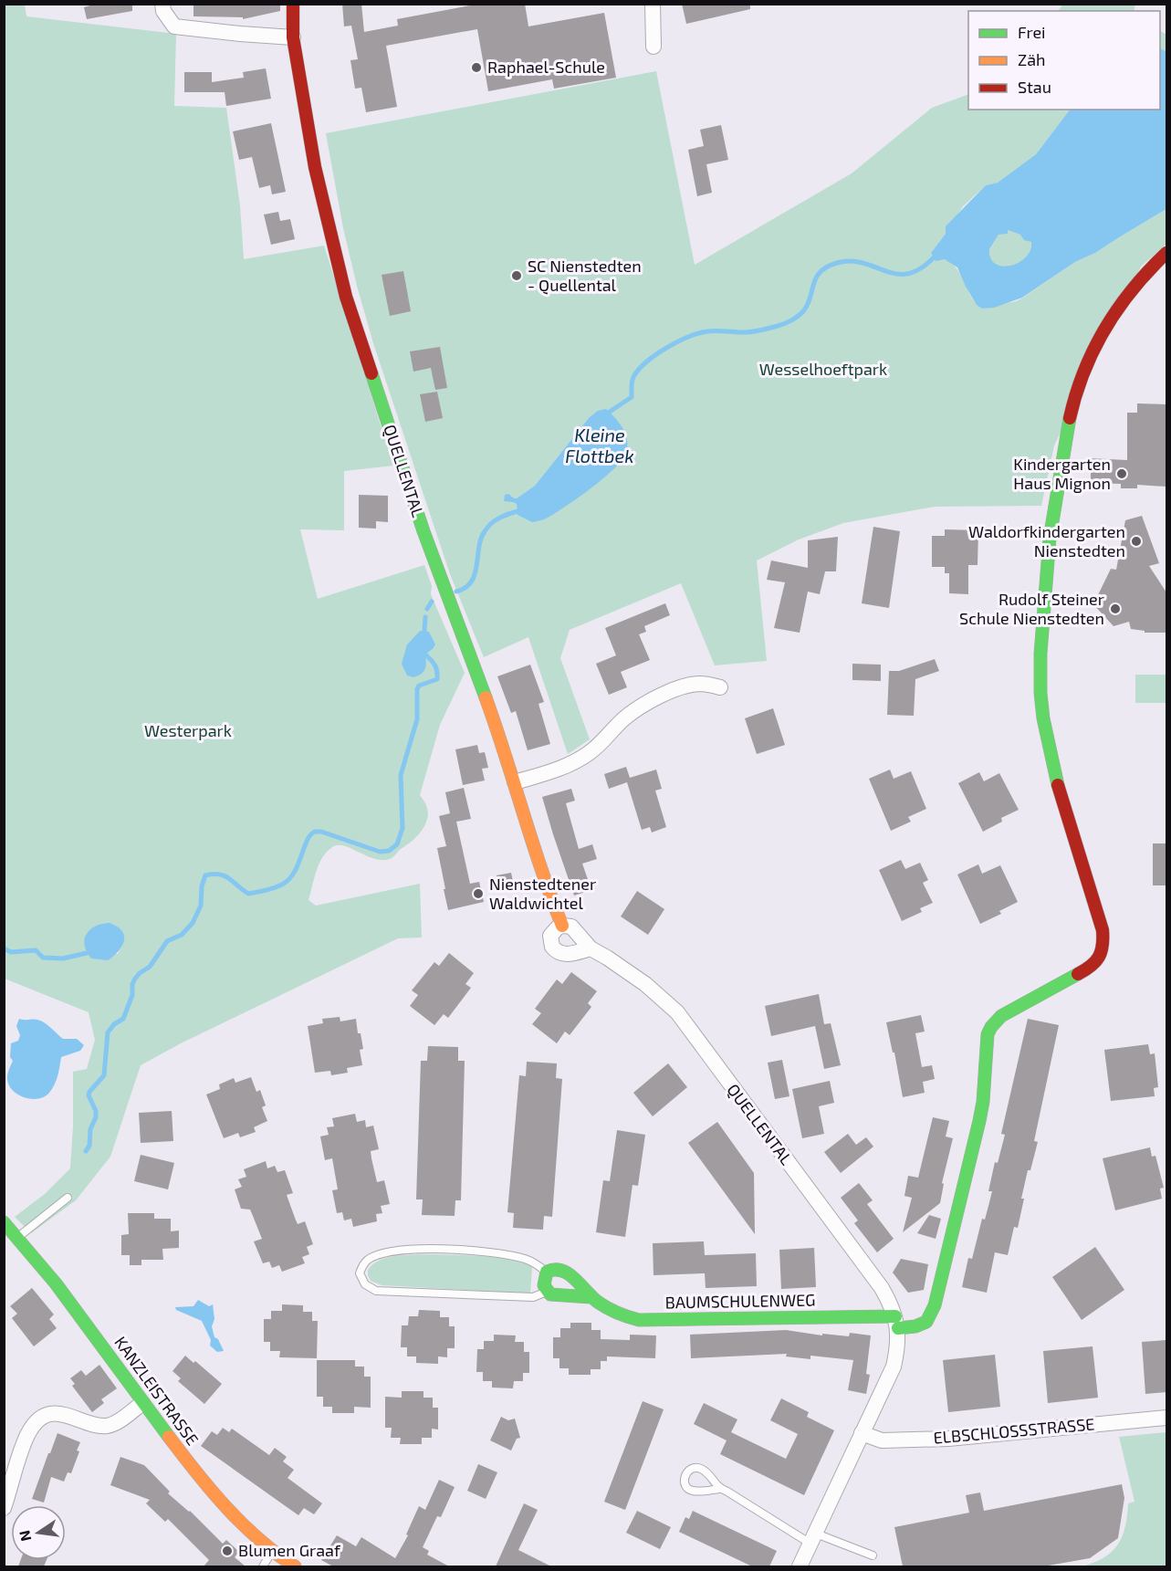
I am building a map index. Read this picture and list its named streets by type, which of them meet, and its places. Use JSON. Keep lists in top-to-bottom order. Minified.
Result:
{"streets":{"street":["QUELLENTAL","BAUMSCHULENWEG","KANZLEISTRASSE","ELBSCHLOSSSTRASSE"]},"crossings":[["QUELLENTAL","BAUMSCHULENWEG"]],"water":["Kleine Flottbek"],"parks":["Wesselhoeftpark","Westerpark"],"places":["Raphael-Schule","SC Nienstedten - Quellental","Kindergarten Haus Mignon","Waldorfkindergarten Nienstedten","Rudolf Steiner Schule Nienstedten","Nienstedtener Waldwichtel","Blumen Graaf"],"legend":["Frei","Zäh","Stau"],"north":"left"}
